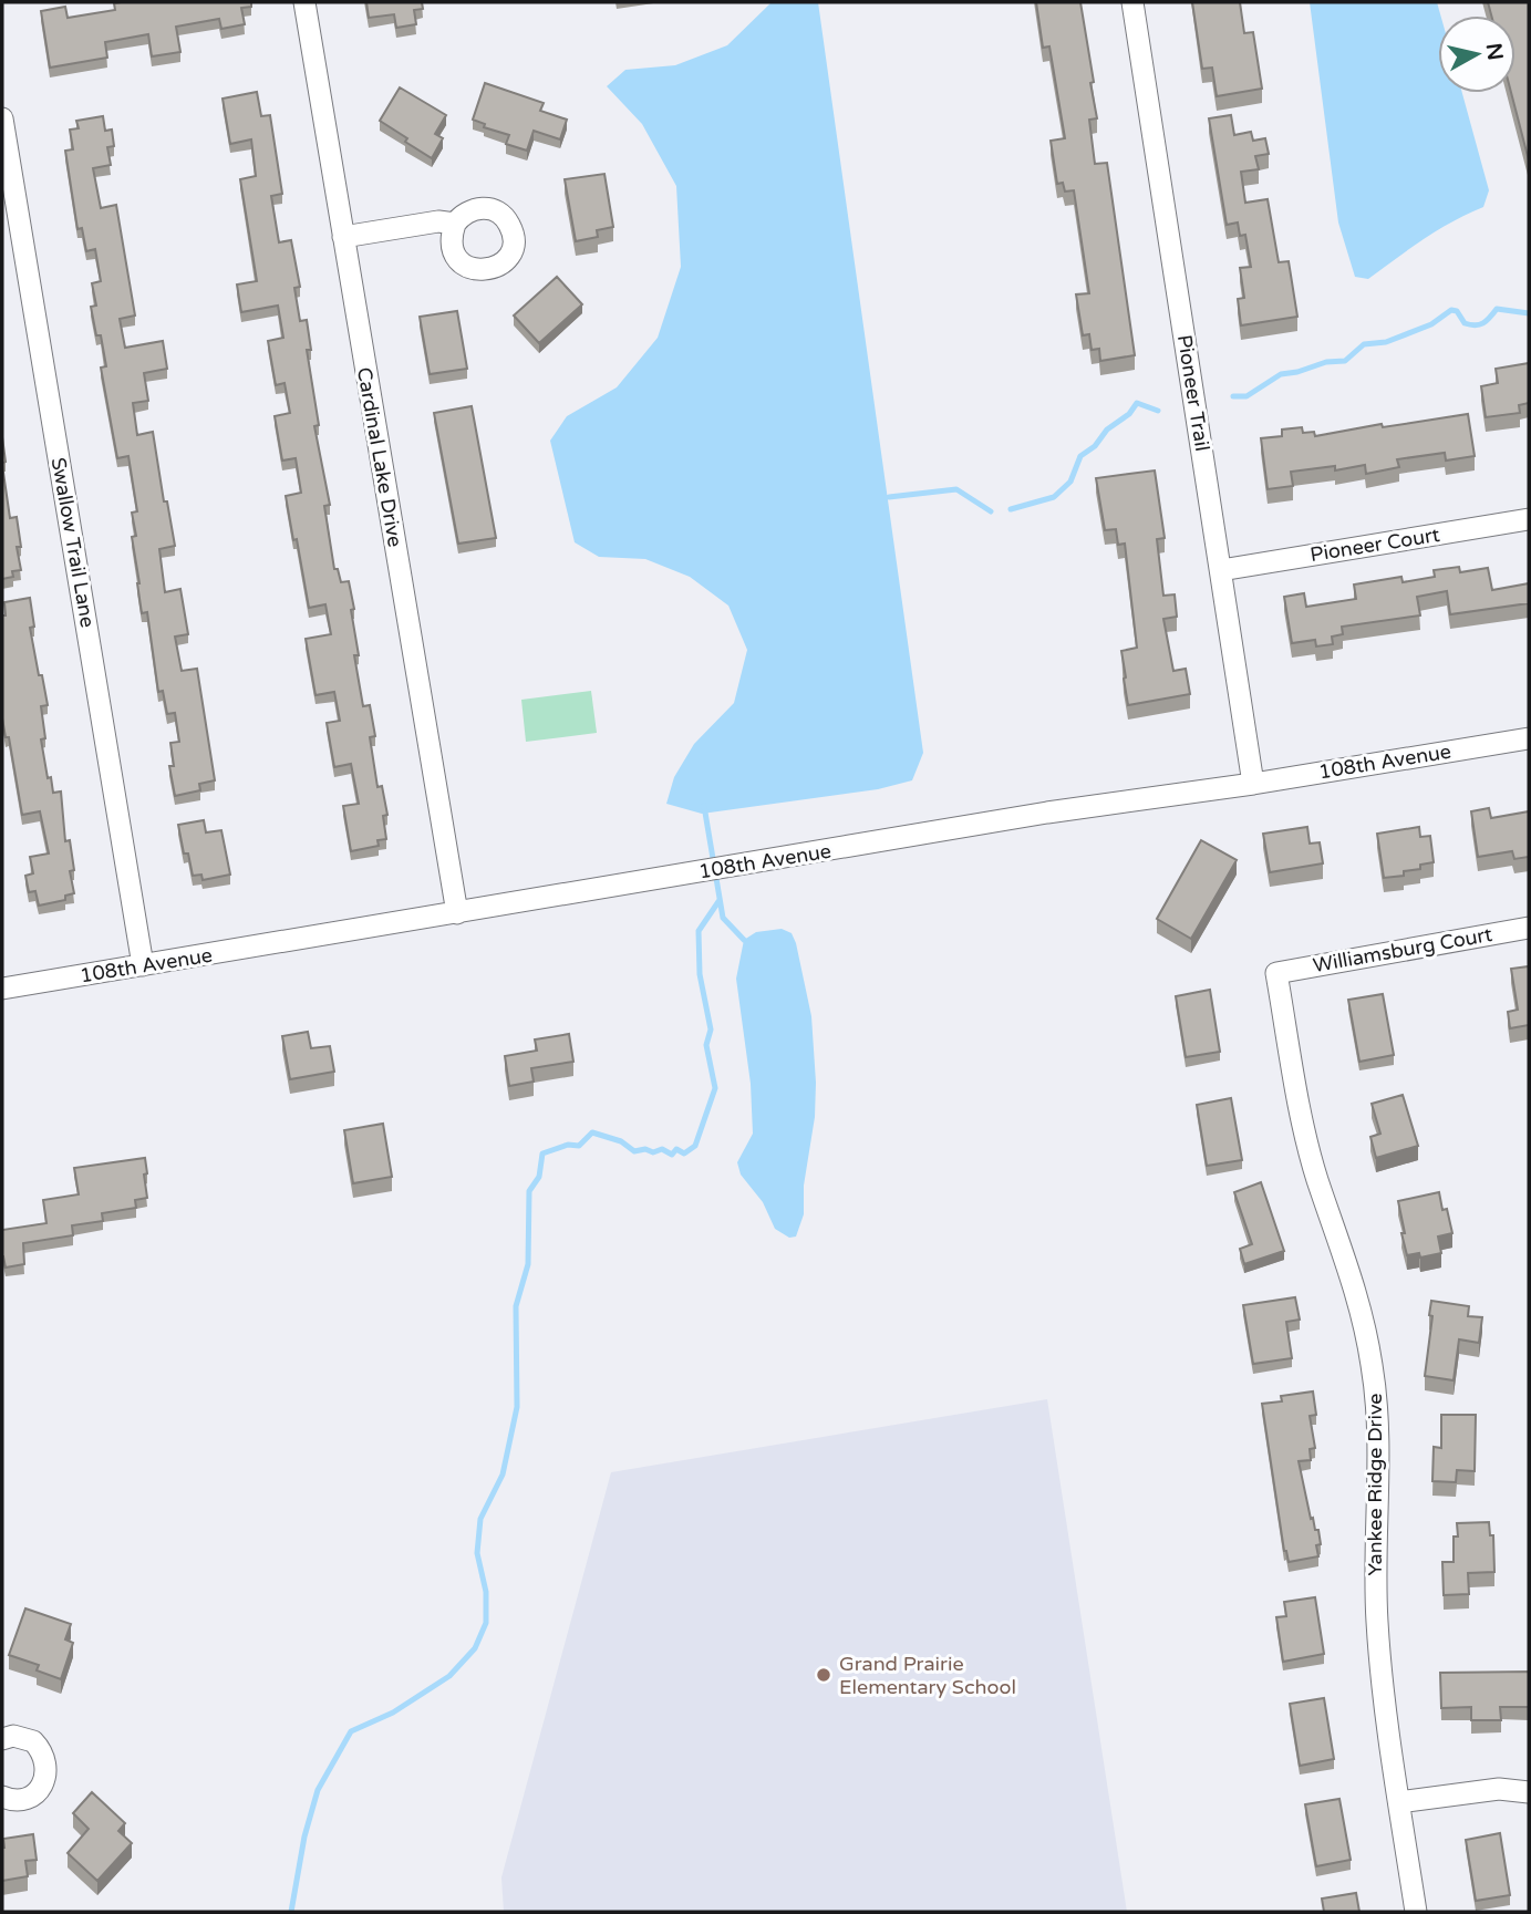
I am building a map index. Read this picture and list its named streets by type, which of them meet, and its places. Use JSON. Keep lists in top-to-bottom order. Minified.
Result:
{"streets":{"street":["Pioneer Trail","Cardinal Lake Drive","Swallow Trail Lane","Pioneer Court","108th Avenue","Williamsburg Court","Yankee Ridge Drive"]},"crossings":[["Pioneer Trail","Pioneer Court"],["Pioneer Trail","108th Avenue"],["Cardinal Lake Drive","108th Avenue"],["Swallow Trail Lane","108th Avenue"],["Williamsburg Court","Yankee Ridge Drive"]],"places":["Grand Prairie Elementary School"],"north":"right"}
